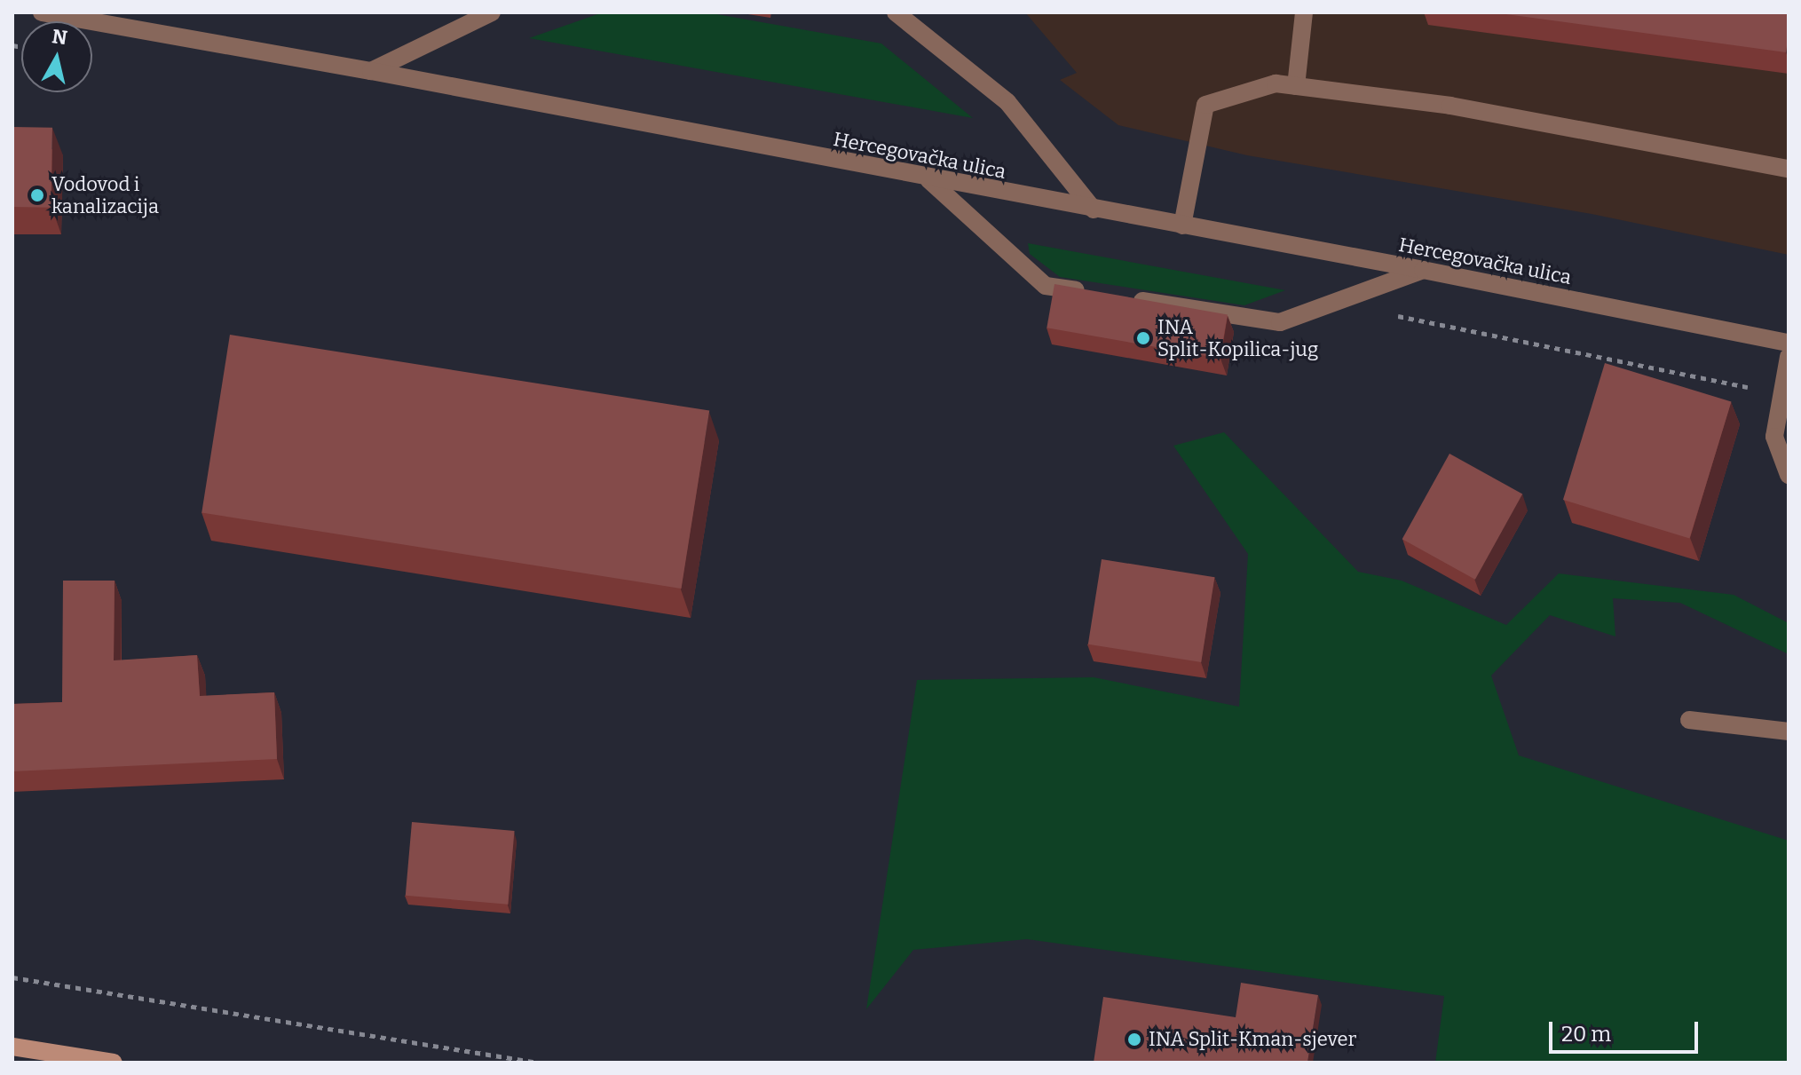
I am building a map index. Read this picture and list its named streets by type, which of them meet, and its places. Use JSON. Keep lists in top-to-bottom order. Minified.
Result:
{"streets":{"street":["Hercegovačka ulica"]},"places":["Vodovod i kanalizacija","INA Split-Kopilica-jug","INA Split-Kman-sjever"],"scale_bar":"20 m","north":"top"}
